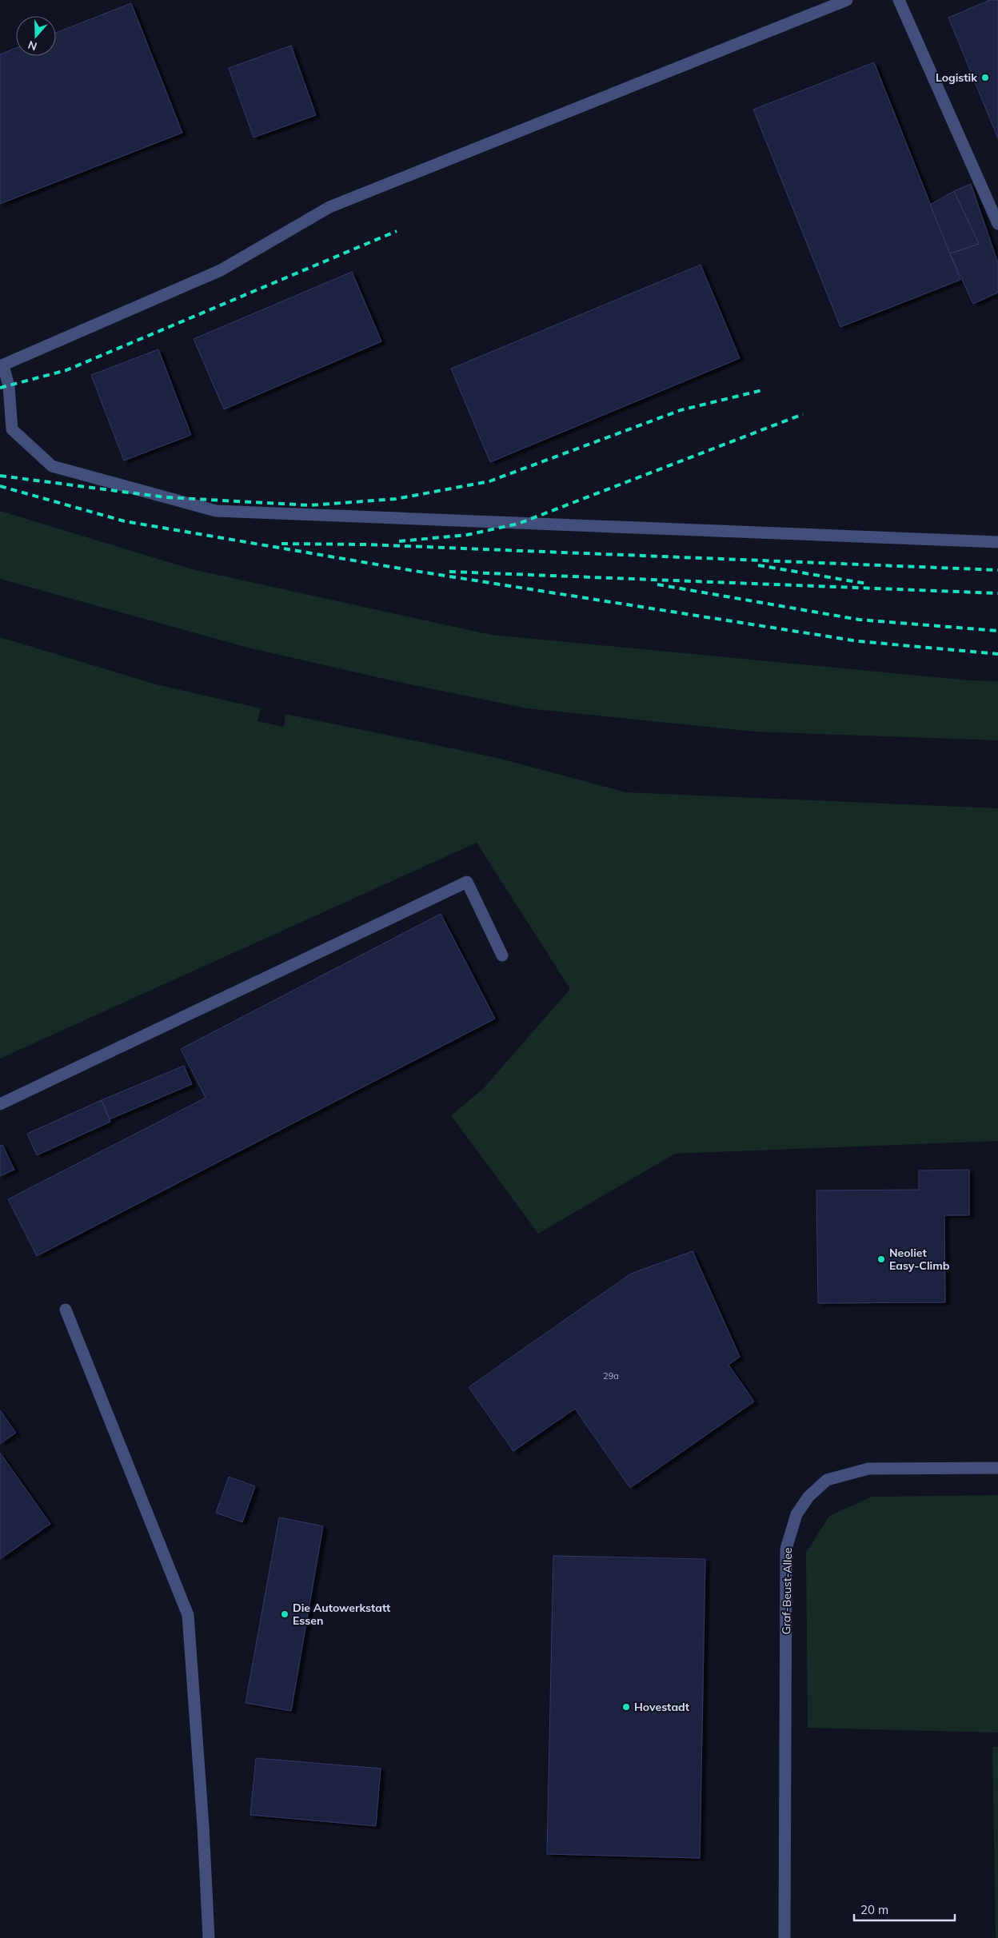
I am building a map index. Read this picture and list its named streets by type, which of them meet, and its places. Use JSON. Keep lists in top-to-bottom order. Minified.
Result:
{"streets":{"street":["Graf-Beust-Allee"]},"places":["Logistik","Neoliet Easy-Climb","Die Autowerkstatt Essen","Hovestadt"],"house_numbers":["29a"],"scale_bar":"20 m","north":"bottom"}
